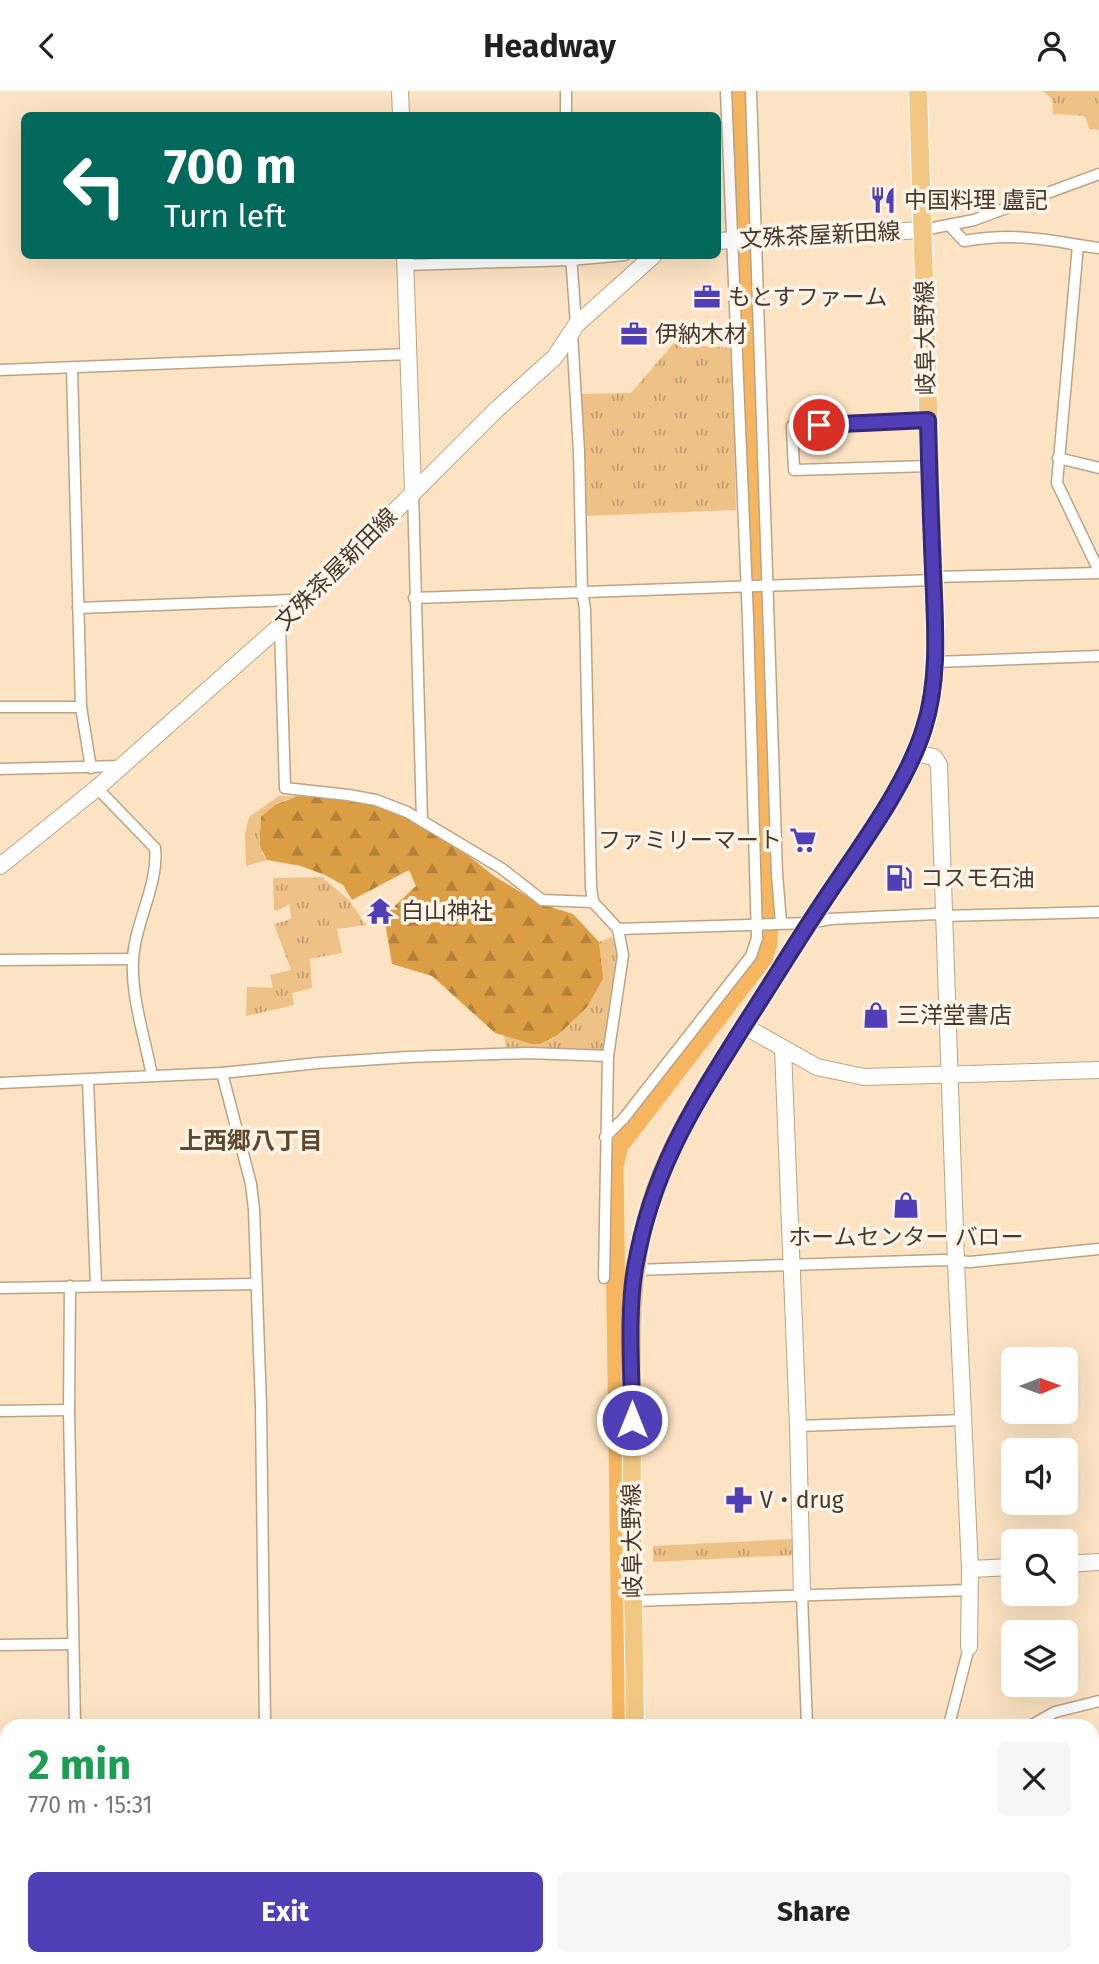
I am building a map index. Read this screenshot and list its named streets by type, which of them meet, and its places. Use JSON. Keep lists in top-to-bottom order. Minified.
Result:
{"streets":{"main road":["岐阜大野線"],"street":["文殊茶屋新田線"]},"crossings":[["文殊茶屋新田線","岐阜大野線"]],"districts":["上西郷八丁目"],"places":{"restaurant":["中国料理 盧記"],"office":["もとすファーム","伊納木材"],"supermarket":["ファミリーマート"],"fuel station":["コスモ石油"],"temple":["白山神社"],"shop":["三洋堂書店","ホームセンター バロー"],"pharmacy":["V・drug"]},"north":"right","page":{"header":"Headway","turn":["700 m","Turn left"],"heading":["2 min","770 m · 15:31"],"buttons":["Exit","Share"]}}
